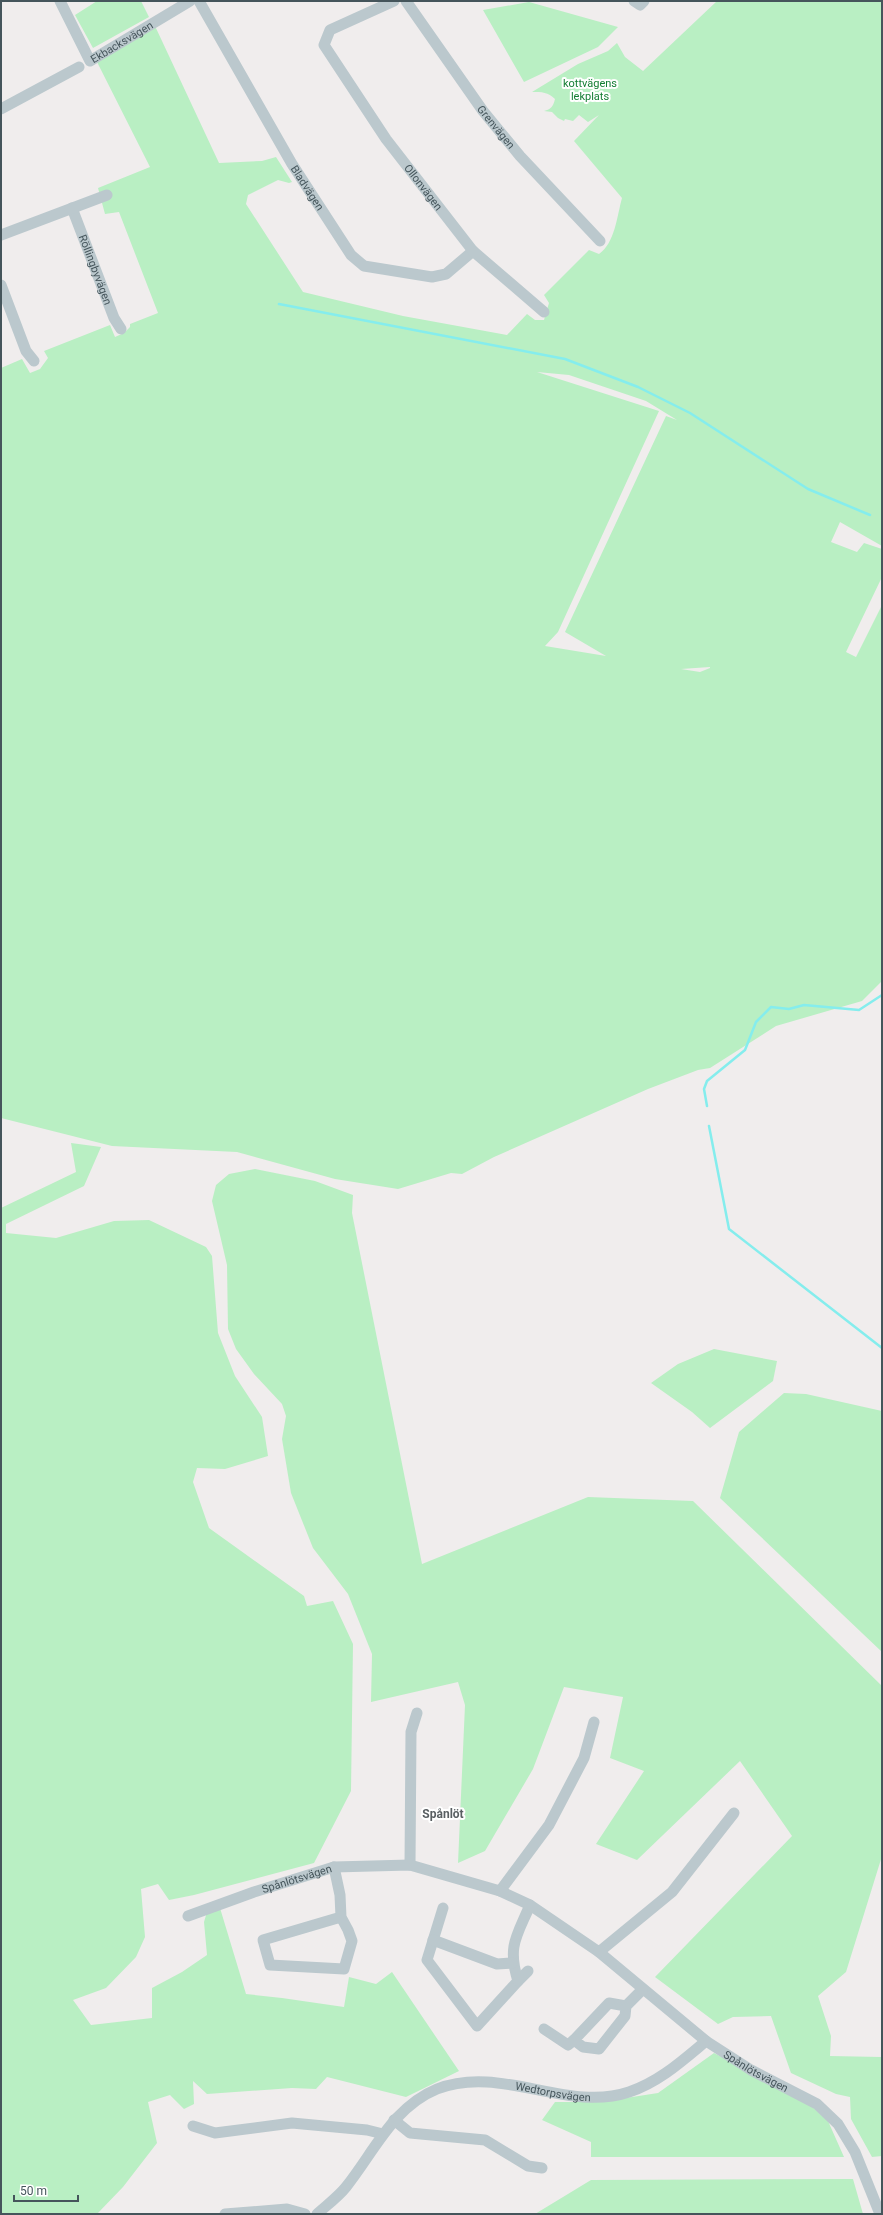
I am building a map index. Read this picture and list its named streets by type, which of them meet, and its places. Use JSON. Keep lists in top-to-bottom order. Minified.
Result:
{"streets":{"street":["Ekbacksvägen","Grenvägen","Ollonvägen","Bladvägen","Röllingbyvägen","Spånlötsvägen","Wedtorpsvägen"]},"crossings":[["Ollonvägen","Bladvägen"],["Spånlötsvägen","Wedtorpsvägen"]],"districts":["Spånlöt"],"parks":["kottvägens lekplats"],"scale_bar":"50 m"}
